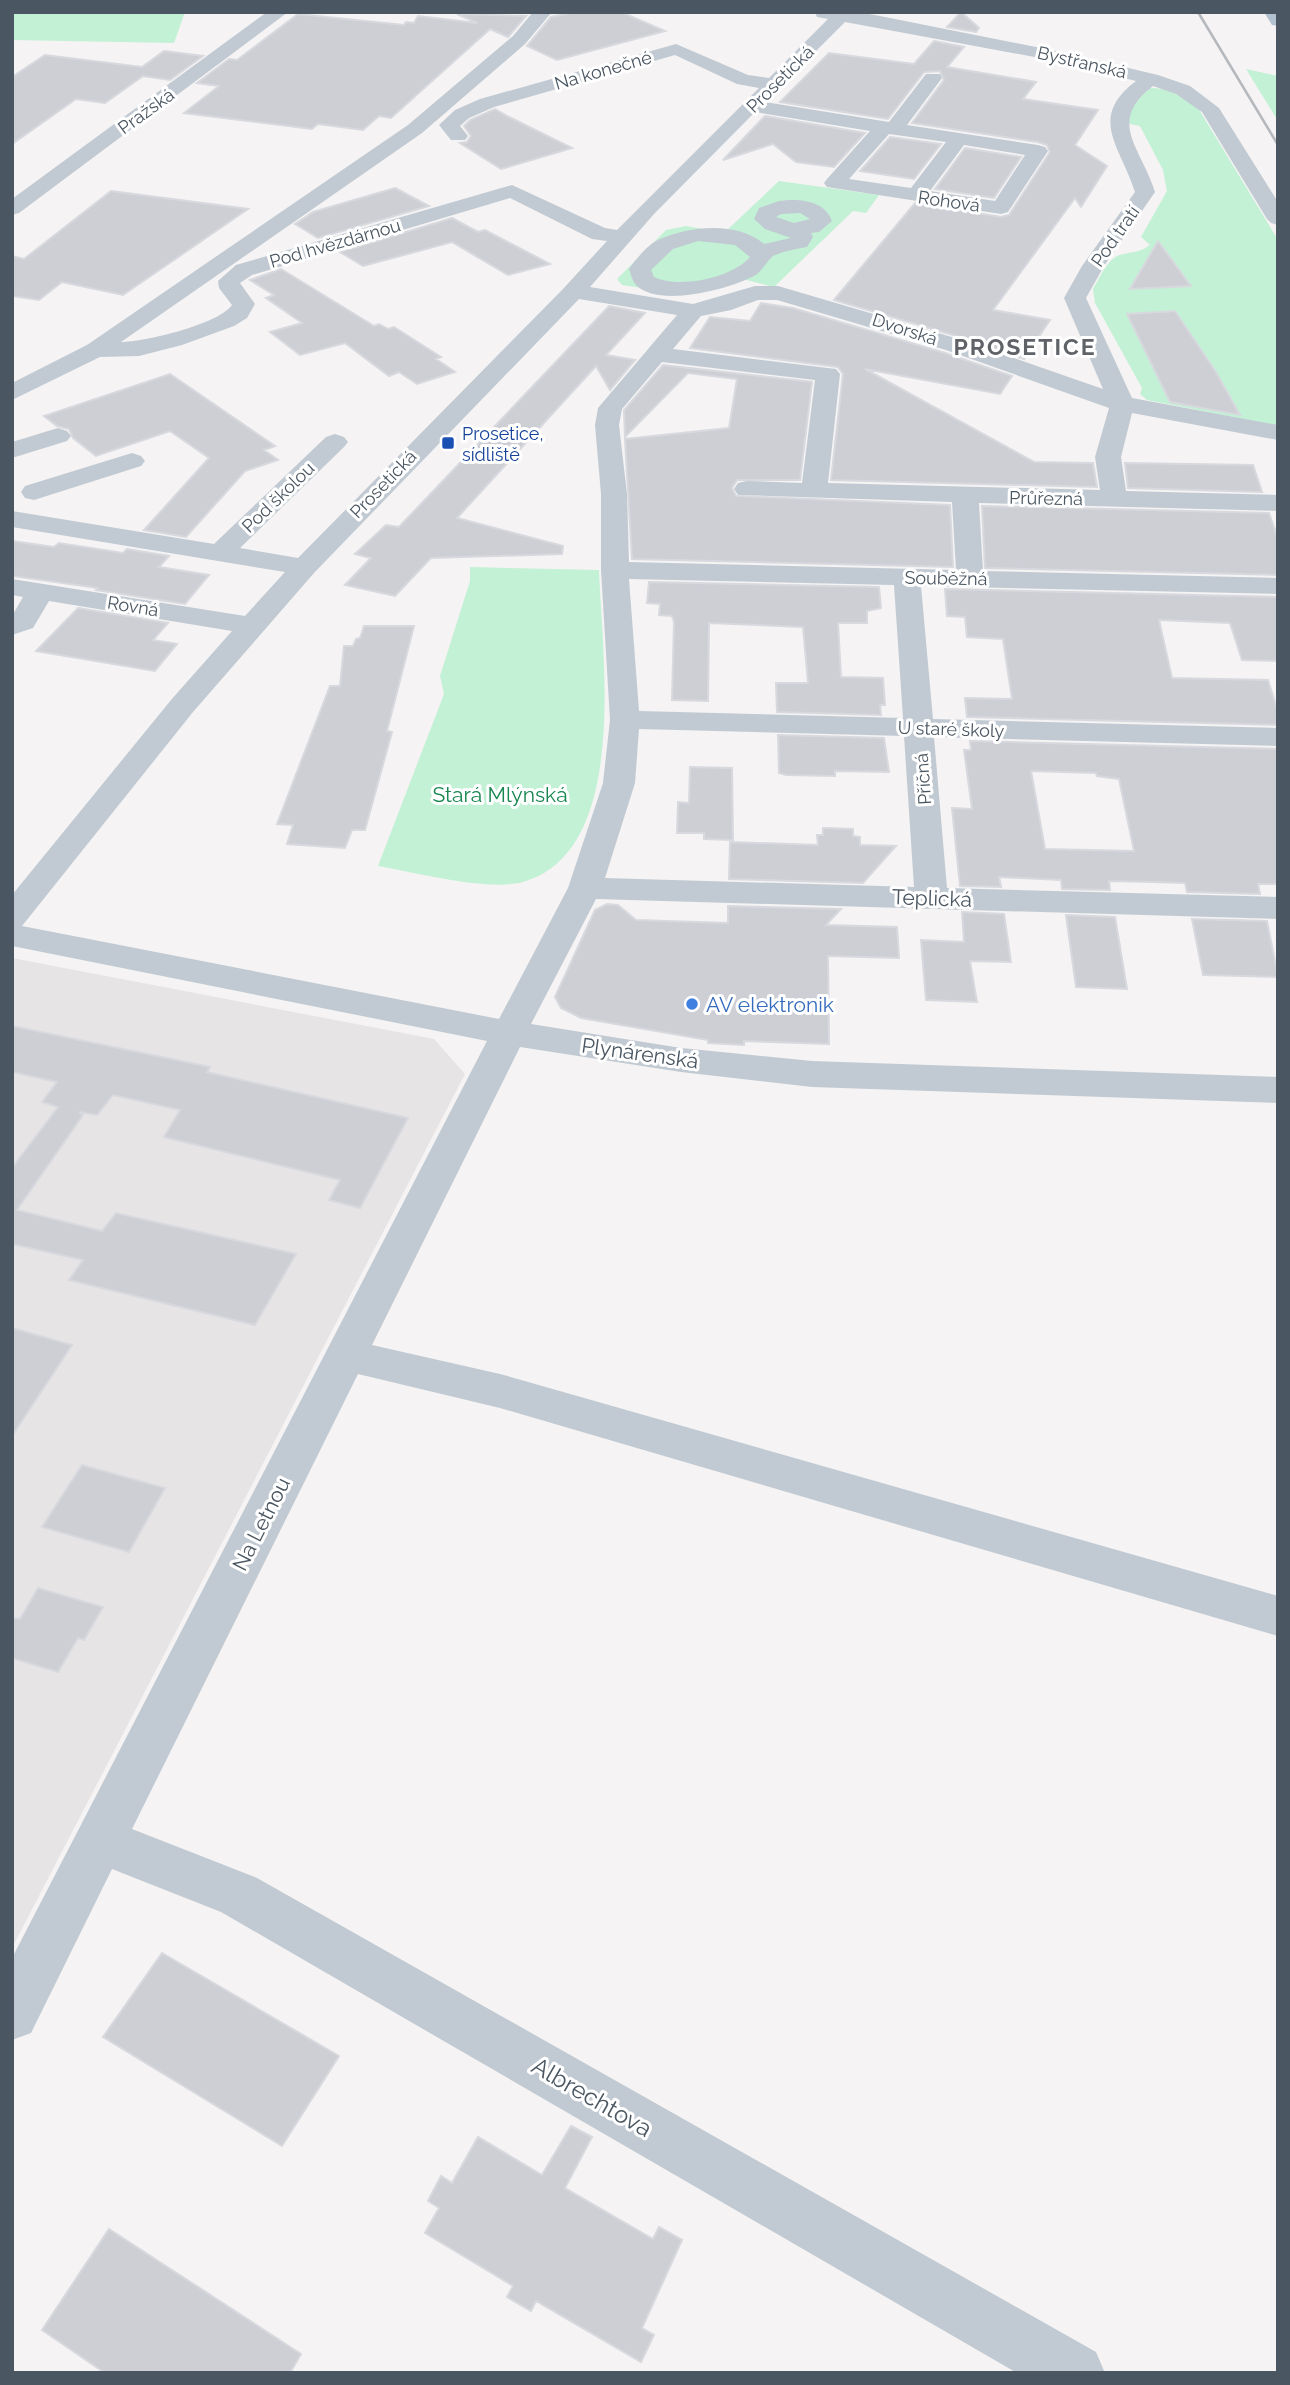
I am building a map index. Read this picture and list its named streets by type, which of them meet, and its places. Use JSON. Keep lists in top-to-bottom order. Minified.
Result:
{"streets":{"street":["Bystřanská","Na konečné","Prosetická","Pražská","Rohová","Pod tratí","Pod hvězdárnou","Dvorská","Pod školou","Průřezná","Souběžná","Rovná","U staré školy","Příčná","Teplická","Plynárenská","Na Letnou","Albrechtova"]},"crossings":[["Bystřanská","Prosetická"],["Bystřanská","Pod tratí"],["Na konečné","Prosetická"],["Prosetická","Rohová"],["Prosetická","Pod hvězdárnou"],["Prosetická","Rovná"],["Pod tratí","Dvorská"],["Souběžná","Příčná"],["U staré školy","Příčná"],["Příčná","Teplická"],["Plynárenská","Na Letnou"],["Na Letnou","Albrechtova"]],"districts":["PROSETICE"],"parks":["Stará Mlýnská"],"places":{"transit":["Prosetice, sídliště"],"other":["AV elektronik"]}}
